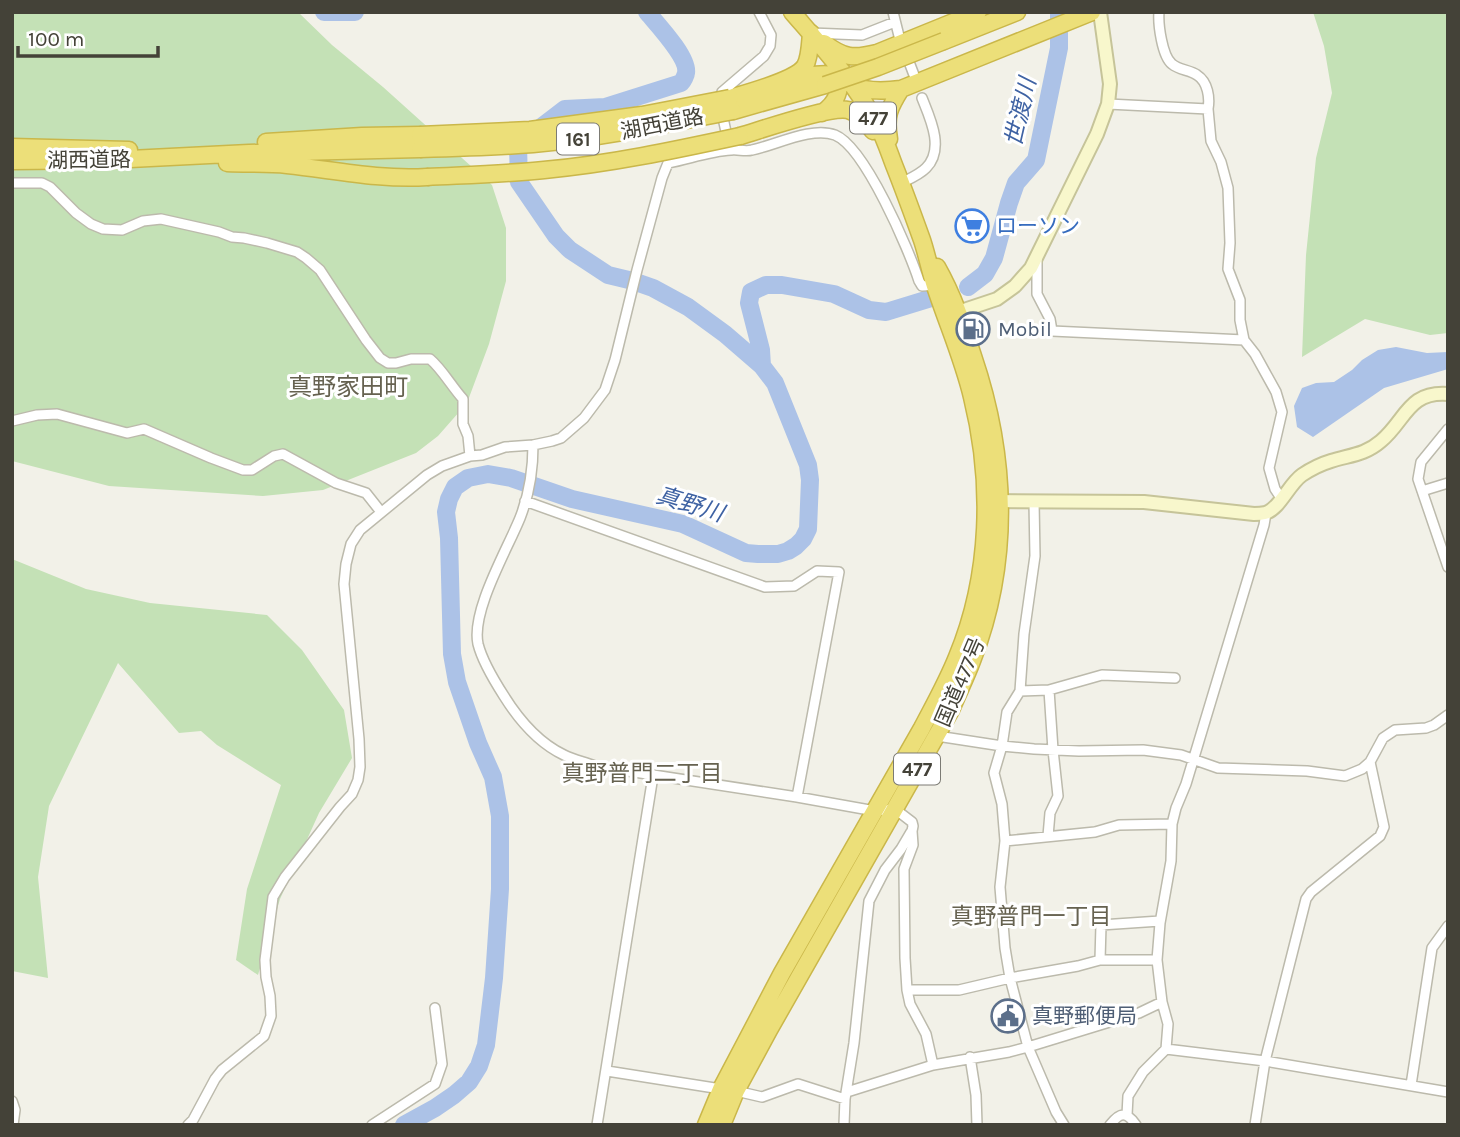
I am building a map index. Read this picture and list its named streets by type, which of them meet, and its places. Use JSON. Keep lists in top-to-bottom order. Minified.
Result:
{"streets":{"highway":["477","湖西道路","国道477号"]},"districts":["真野家田町","真野普門二丁目","真野普門一丁目"],"water":["世渡川","真野川"],"places":{"supermarket":["ローソン"],"fuel station":["Mobil"],"public building":["真野郵便局"]},"scale_bar":"100 m"}
